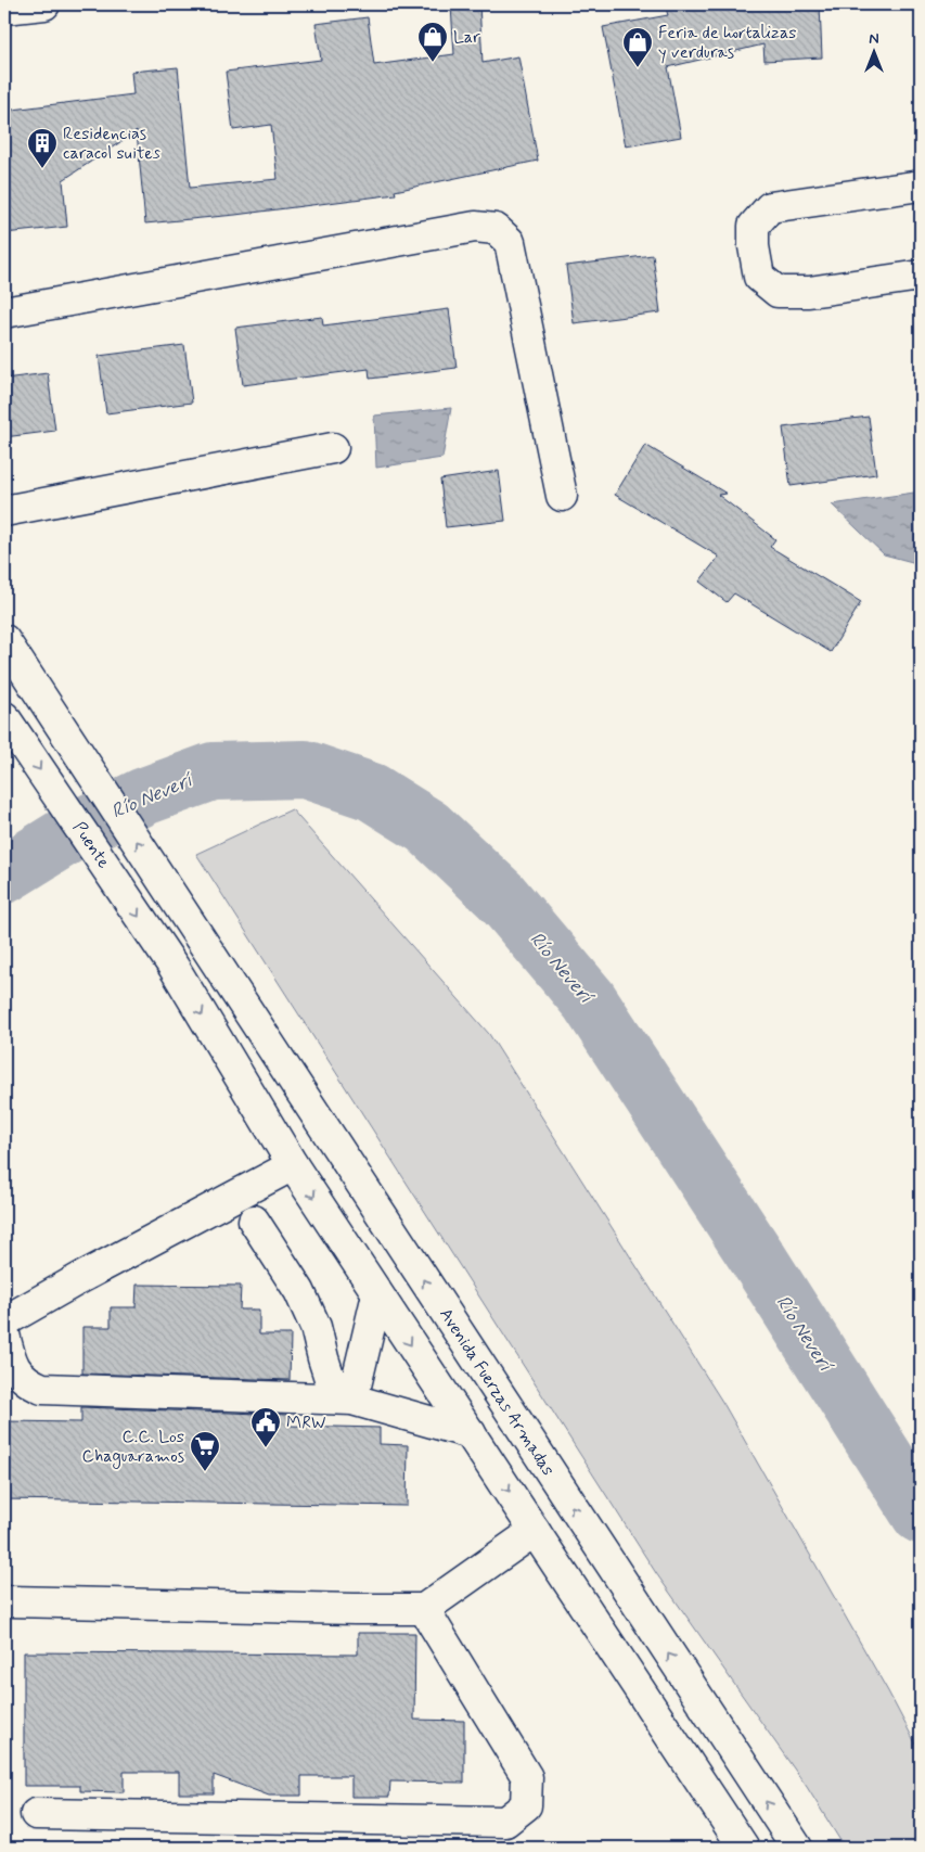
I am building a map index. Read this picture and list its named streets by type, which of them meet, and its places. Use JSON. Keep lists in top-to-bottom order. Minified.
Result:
{"streets":{"street":["Puente","Avenida Fuerzas Armadas"]},"one_way":["Puente"],"water":["Río Neverí"],"places":{"shop":["Lar","Feria de hortalizas y verduras"],"building":["Residencias caracol suites"],"public building":["MRW"],"supermarket":["C.C. Los Chaguaramos"]},"north":"top"}
